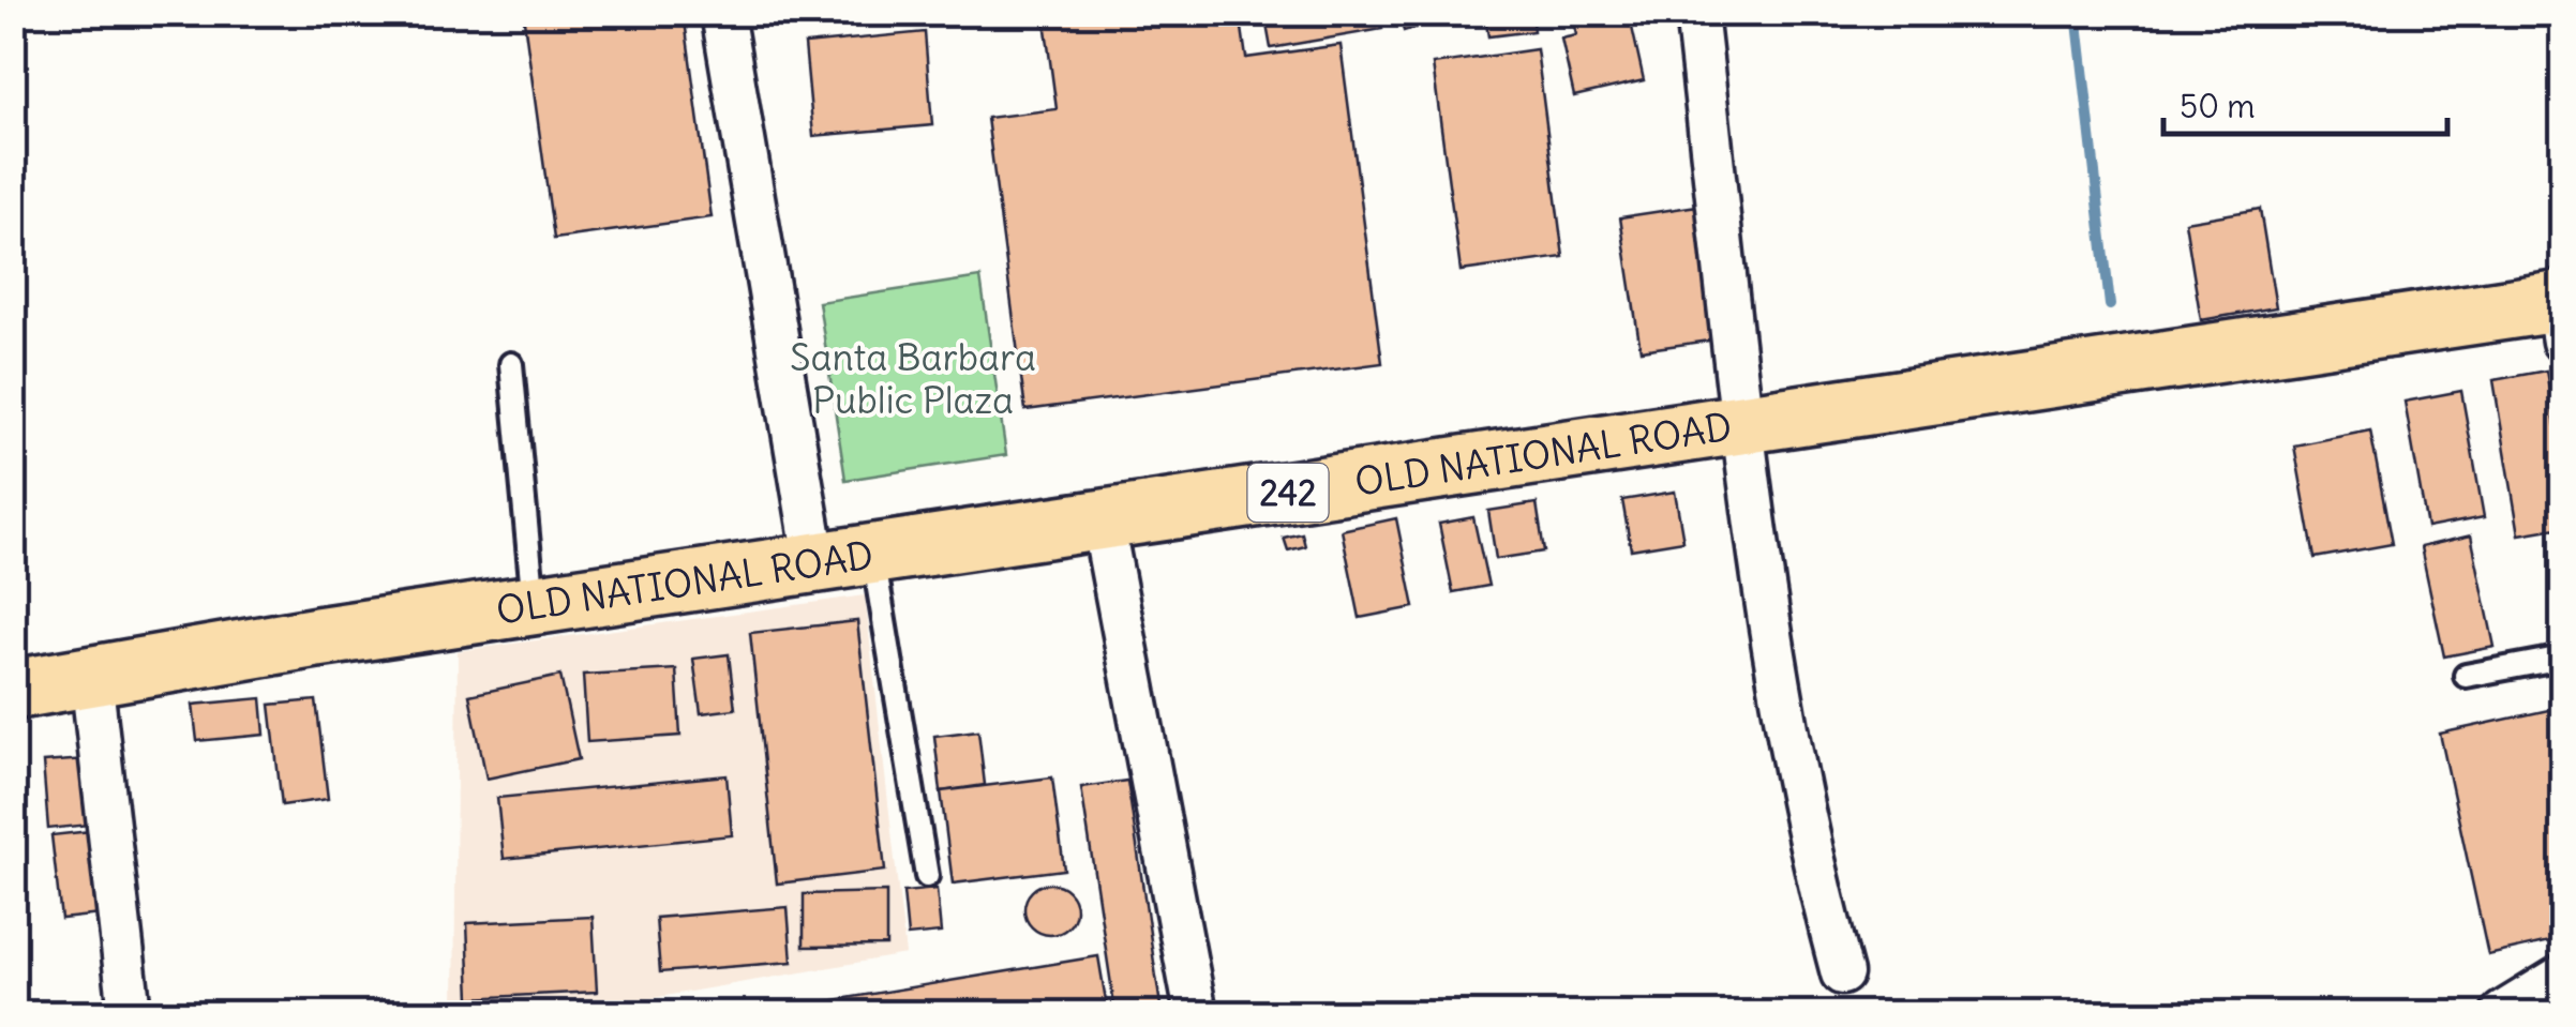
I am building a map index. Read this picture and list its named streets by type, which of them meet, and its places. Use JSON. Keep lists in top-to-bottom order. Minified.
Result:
{"streets":{"main road":["OLD NATIONAL ROAD","242"]},"parks":["Santa Barbara Public Plaza"],"scale_bar":"50 m"}
